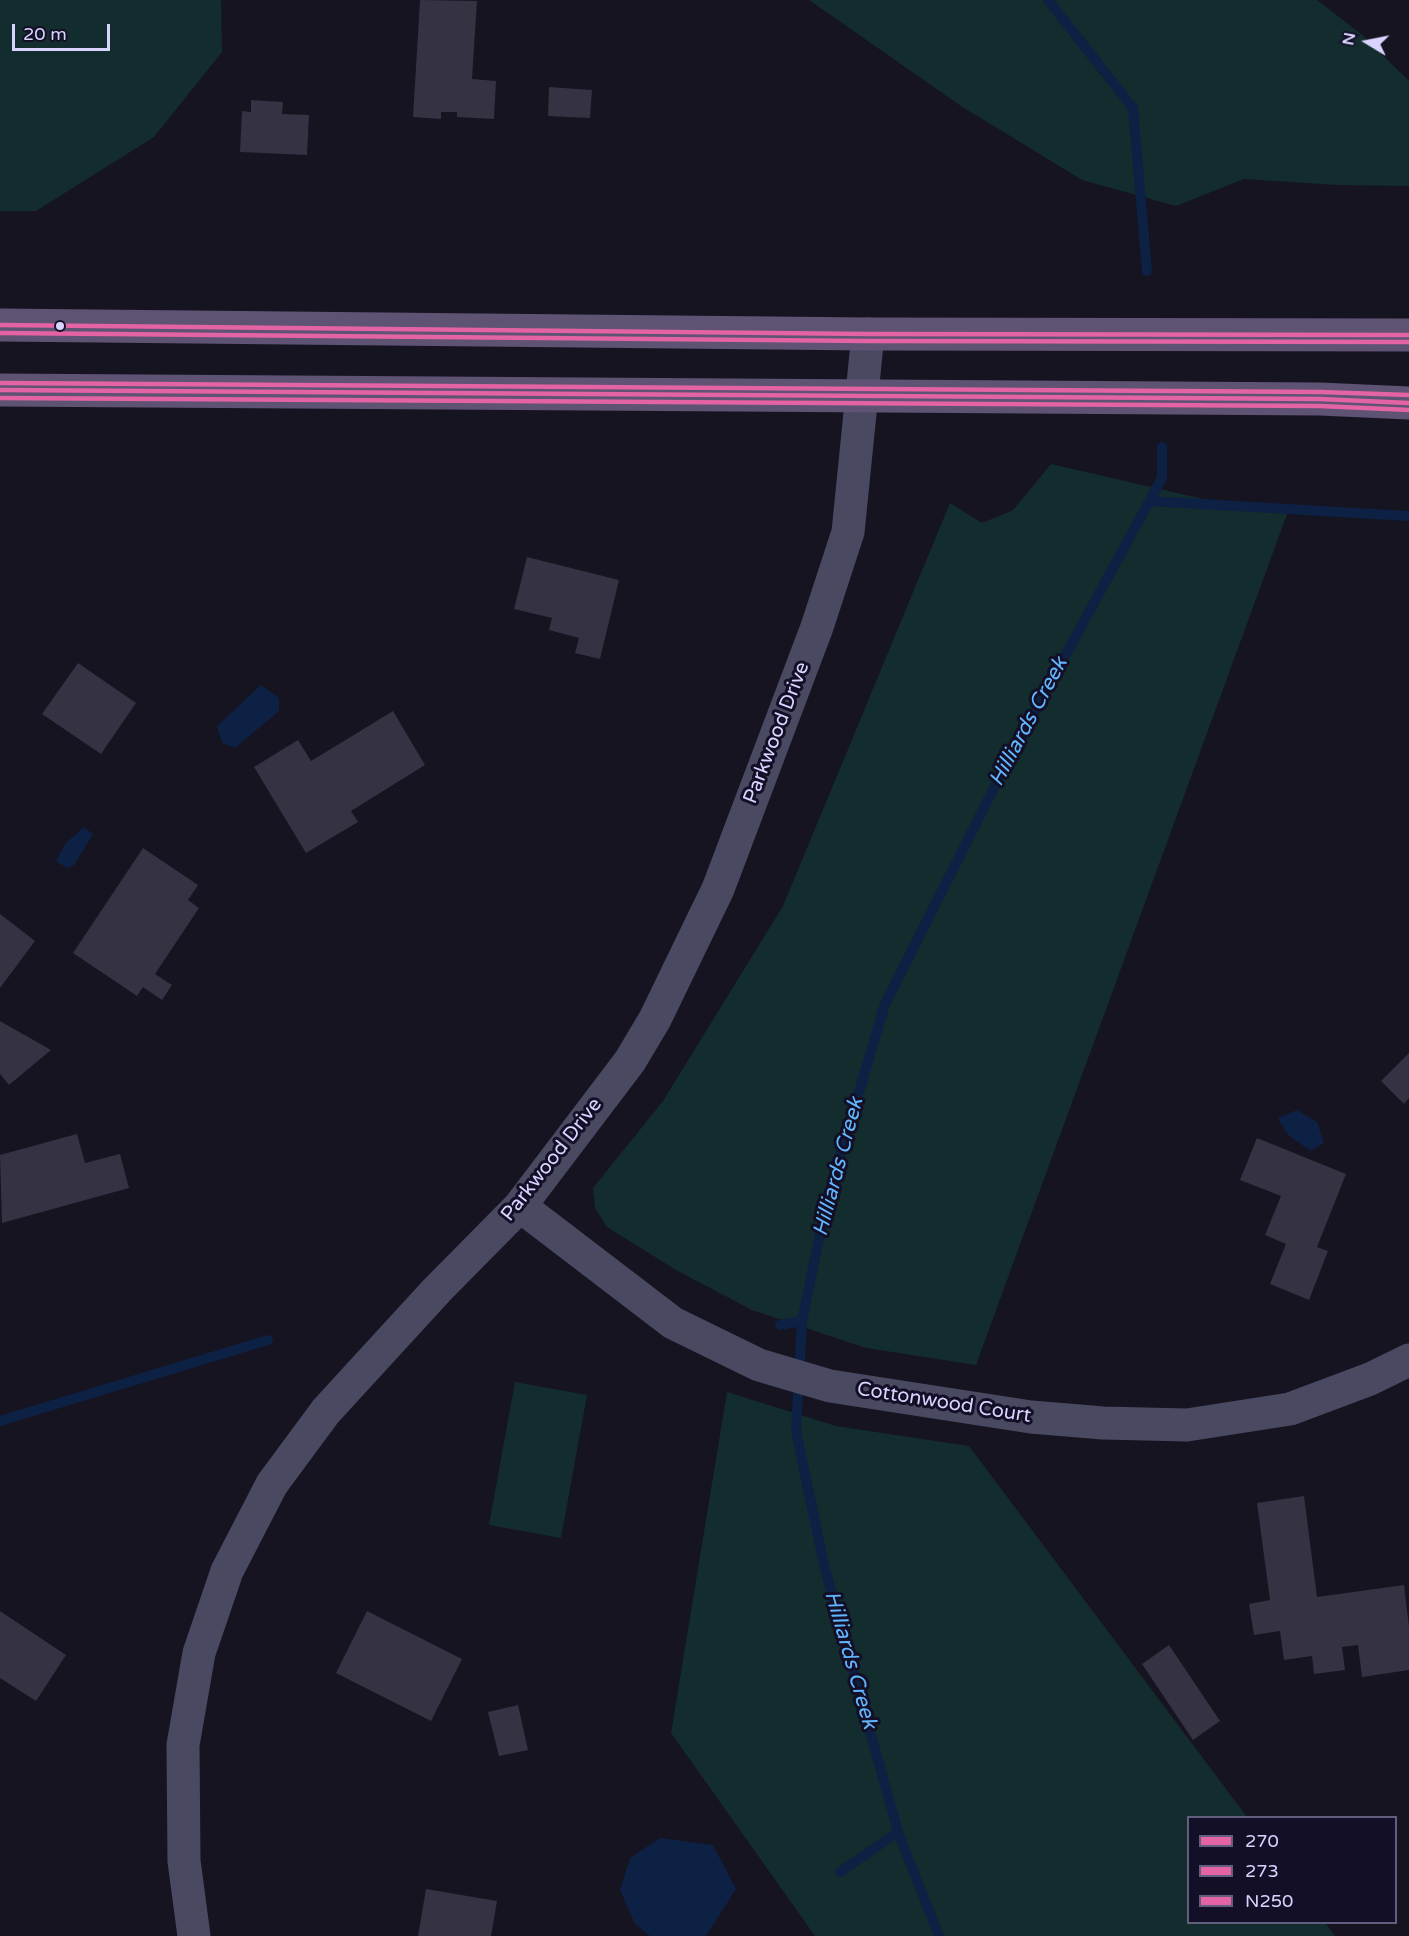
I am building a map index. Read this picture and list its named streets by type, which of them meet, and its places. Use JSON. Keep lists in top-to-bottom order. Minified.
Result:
{"streets":{"street":["Parkwood Drive","Cottonwood Court"]},"crossings":[["Parkwood Drive","Cottonwood Court"]],"water":["Hilliards Creek"],"lines":["transit line 270","transit line 273","transit line N250"],"legend":["270","273","N250"],"scale_bar":"20 m","north":"left"}
